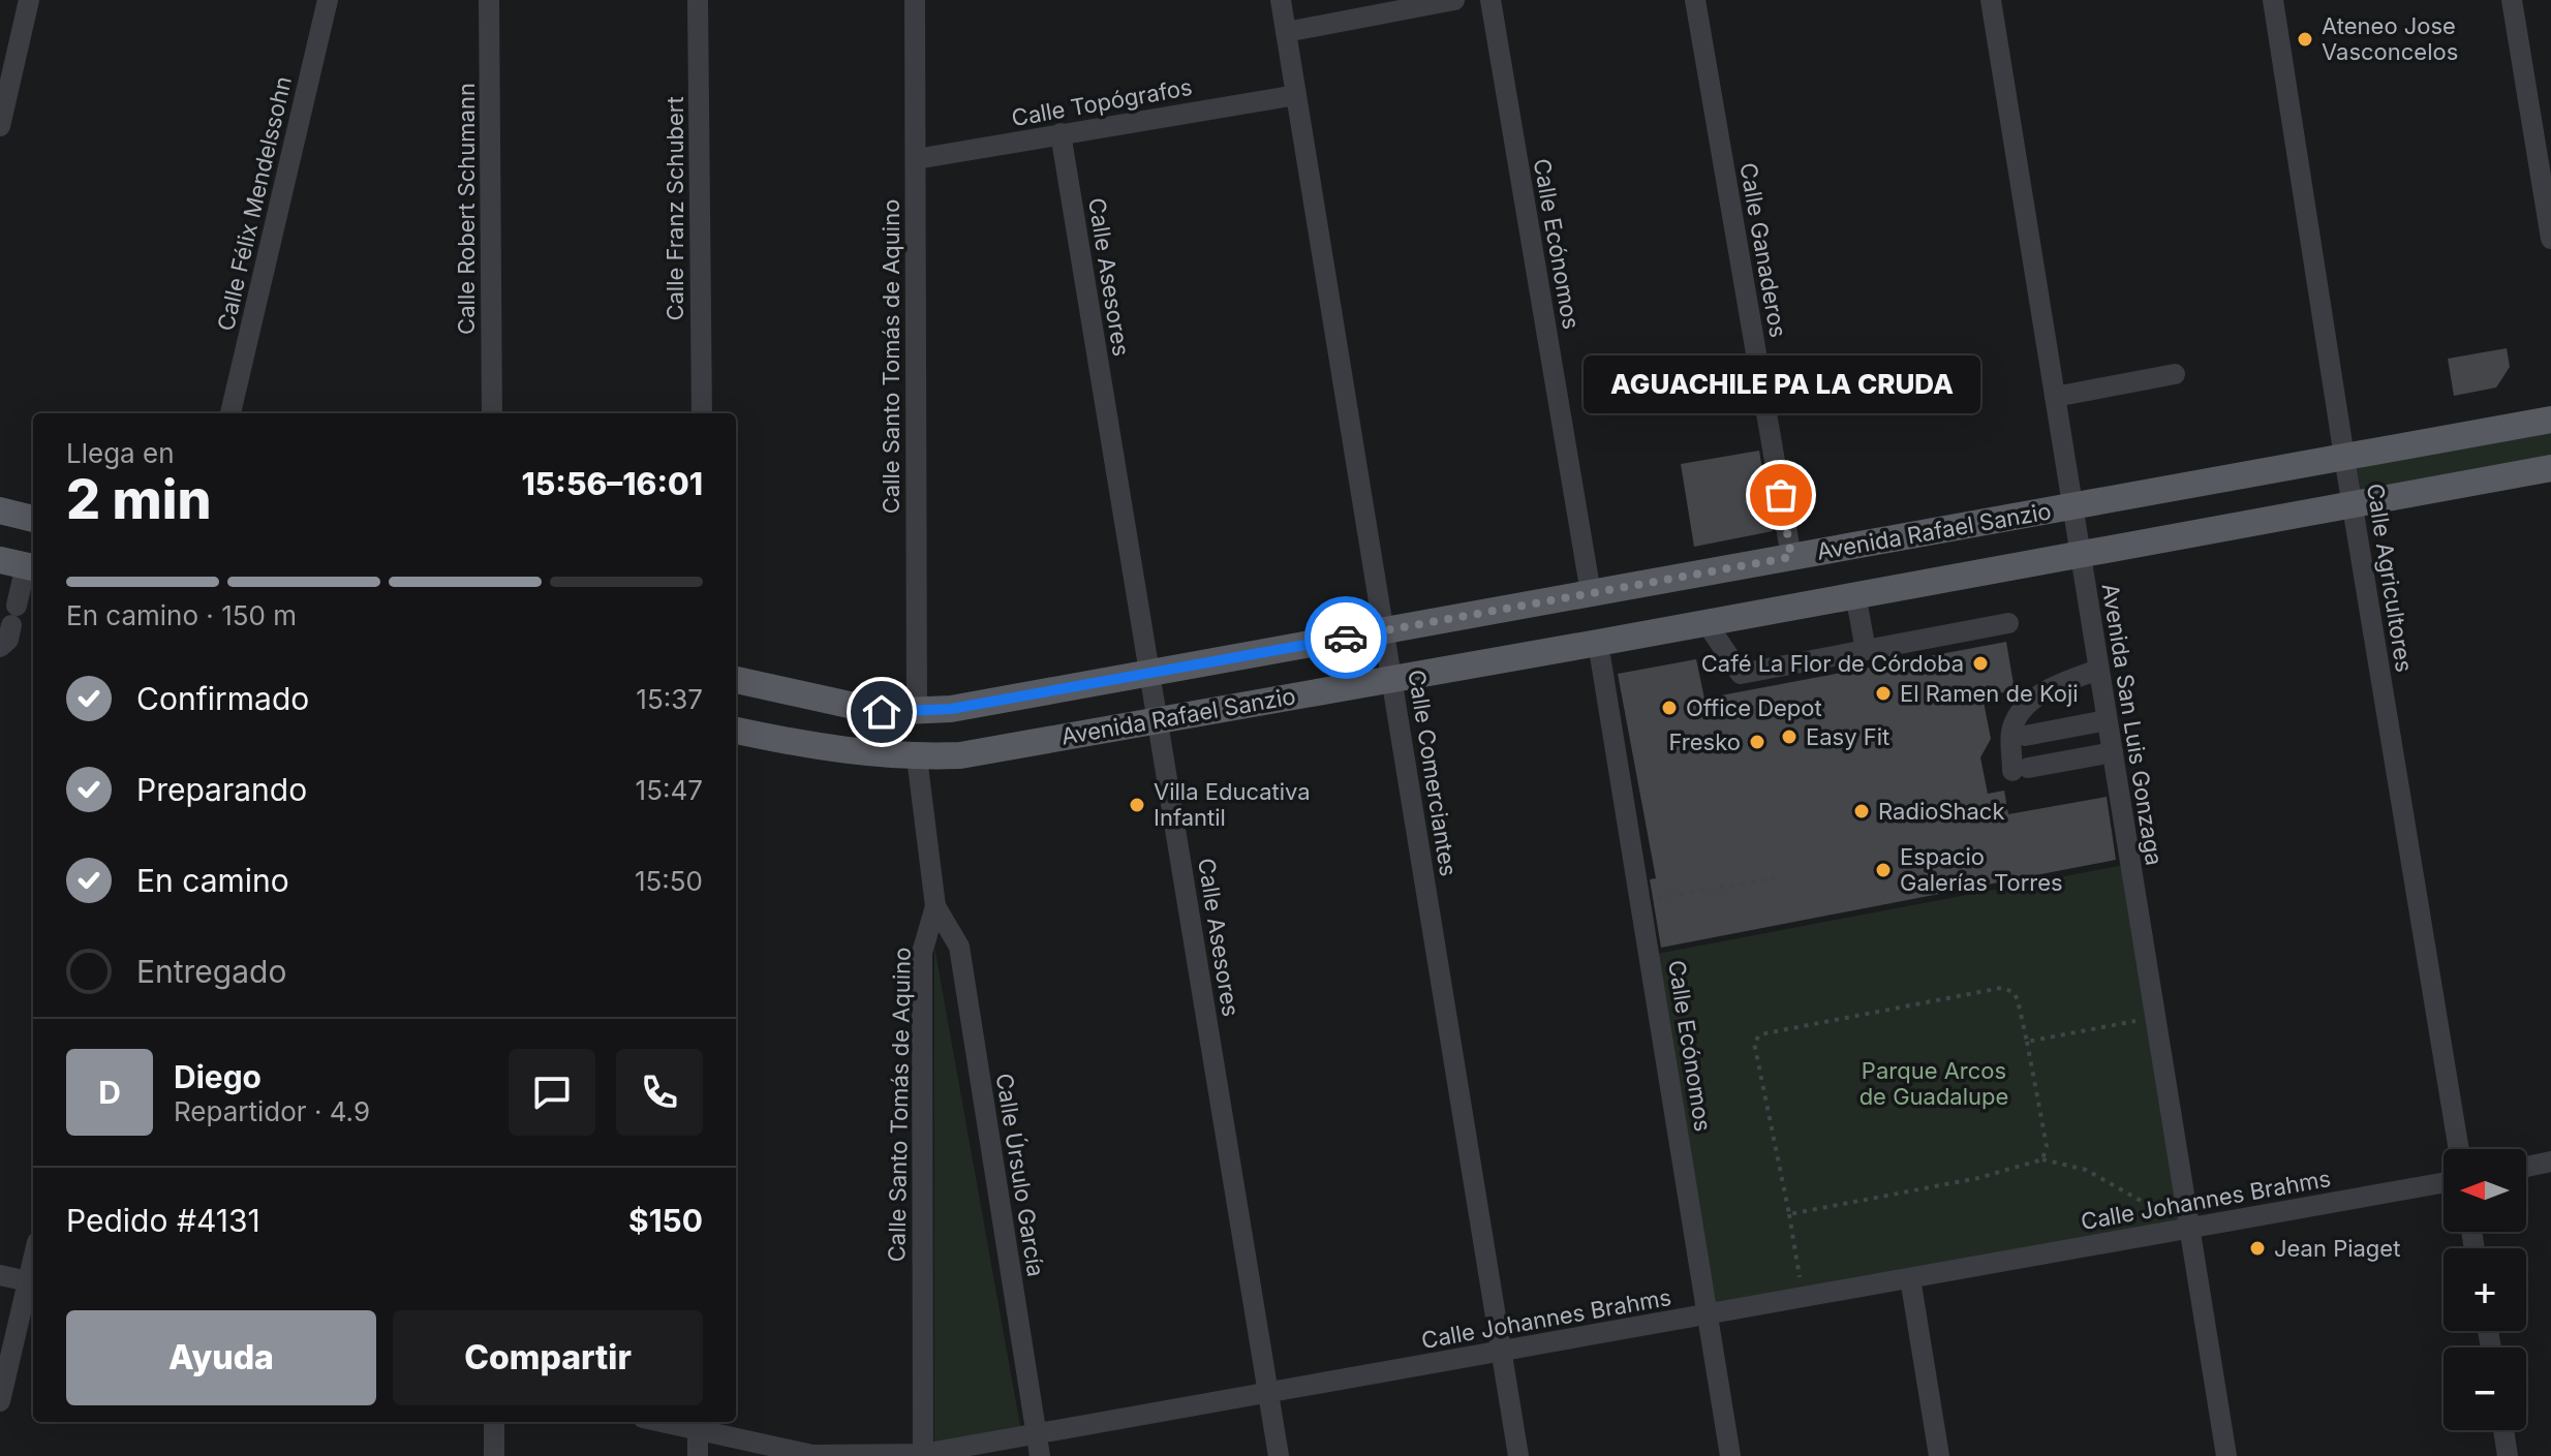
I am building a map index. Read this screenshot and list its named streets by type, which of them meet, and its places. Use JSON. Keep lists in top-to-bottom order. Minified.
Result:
{"streets":{"main road":["Avenida Rafael Sanzio"],"street":["Calle Topógrafos","Calle Félix Mendelssohn","Calle Robert Schumann","Calle Franz Schubert","Calle Ecónomos","Calle Ganaderos","Calle Asesores","Calle Santo Tomás de Aquino","Calle Agricultores","Avenida San Luis Gonzaga","Calle Comerciantes","Calle Úrsulo García","Calle Johannes Brahms"]},"crossings":[["Calle Topógrafos","Calle Asesores"],["Calle Topógrafos","Calle Santo Tomás de Aquino"],["Calle Topógrafos","Calle Comerciantes"],["Calle Ecónomos","Avenida Rafael Sanzio"],["Calle Ecónomos","Calle Johannes Brahms"],["Calle Ganaderos","Avenida Rafael Sanzio"],["Calle Asesores","Avenida Rafael Sanzio"],["Calle Asesores","Calle Johannes Brahms"],["Calle Santo Tomás de Aquino","Avenida Rafael Sanzio"],["Calle Santo Tomás de Aquino","Calle Úrsulo García"],["Calle Santo Tomás de Aquino","Calle Johannes Brahms"],["Avenida Rafael Sanzio","Calle Agricultores"],["Avenida Rafael Sanzio","Avenida San Luis Gonzaga"],["Avenida Rafael Sanzio","Calle Comerciantes"],["Avenida San Luis Gonzaga","Calle Johannes Brahms"],["Calle Comerciantes","Calle Johannes Brahms"],["Calle Úrsulo García","Calle Johannes Brahms"]],"parks":["Parque Arcos de Guadalupe"],"places":["Ateneo Jose Vasconcelos","AGUACHILE PA LA CRUDA","Café La Flor de Córdoba","El Ramen de Koji","Office Depot","Easy Fit","Fresko","Villa Educativa Infantil","RadioShack","Espacio Galerías Torres","Jean Piaget"],"north":"left","page":{"bubble":"AGUACHILE PA LA CRUDA","heading":["2 min","Llega en","15:56–16:01"],"panel":["Diego","Repartidor · 4.9","Pedido #4131","$150"],"bar":"En camino · 150 m","list":[["Confirmado","15:37"],["Preparando","15:47"],["En camino","15:50"],"Entregado"],"round":"D","map_buttons":["+","−"],"buttons":["Ayuda","Compartir"]}}
